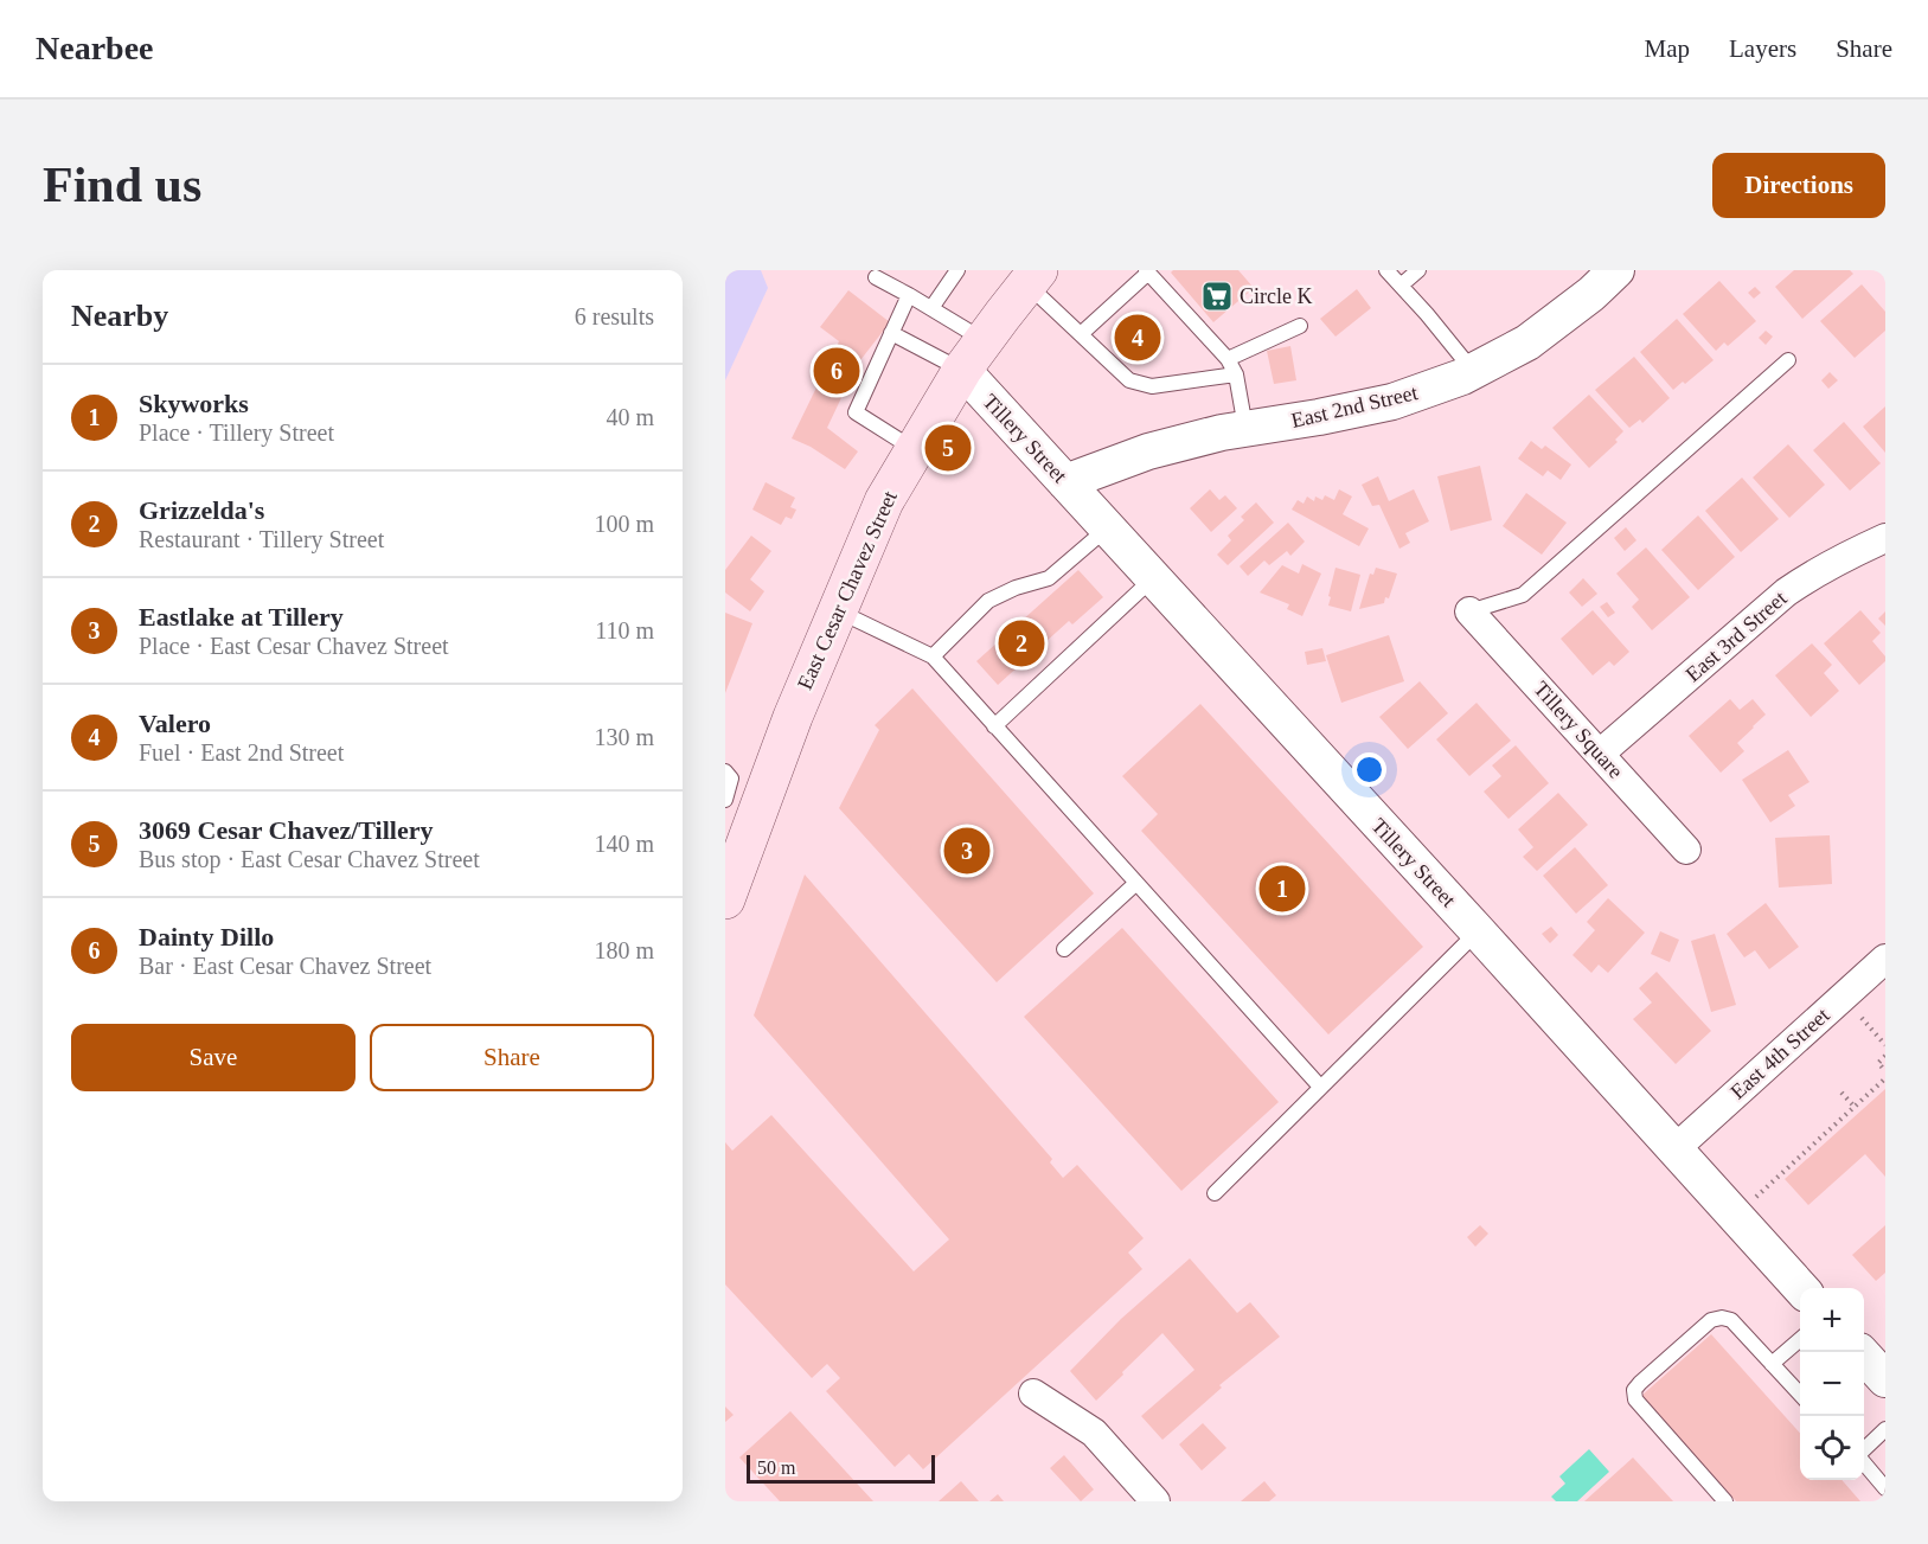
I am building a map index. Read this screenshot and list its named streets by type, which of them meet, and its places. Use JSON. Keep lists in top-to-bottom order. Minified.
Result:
{"streets":{"main road":["East Cesar Chavez Street"],"street":["East 2nd Street","Tillery Street","East 3rd Street","Tillery Square","East 4th Street"]},"crossings":[["East 2nd Street","Tillery Street"],["Tillery Street","East Cesar Chavez Street"],["Tillery Street","East 4th Street"],["East 3rd Street","Tillery Square"]],"places":{"supermarket":["Circle K"]},"scale_bar":"50 m","page":{"header":"Nearbee","nav":["Map","Layers","Share"],"buttons":["Directions",["Save","Share"]],"title":"Find us","heading":["Nearby","6 results"],"pins":["4","6","5","2","3","1"],"list":[{"mark":"1","name":"Skyworks","note":"Place · Tillery Street","value":"40 m"},{"mark":"2","name":"Grizzelda's","note":"Restaurant · Tillery Street","value":"100 m"},{"mark":"3","name":"Eastlake at Tillery","note":"Place · East Cesar Chavez Street","value":"110 m"},{"mark":"4","name":"Valero","note":"Fuel · East 2nd Street","value":"130 m"},{"mark":"5","name":"3069 Cesar Chavez/Tillery","note":"Bus stop · East Cesar Chavez Street","value":"140 m"},{"mark":"6","name":"Dainty Dillo","note":"Bar · East Cesar Chavez Street","value":"180 m"}],"map_buttons":["+","−"],"scale":"50 m"}}
